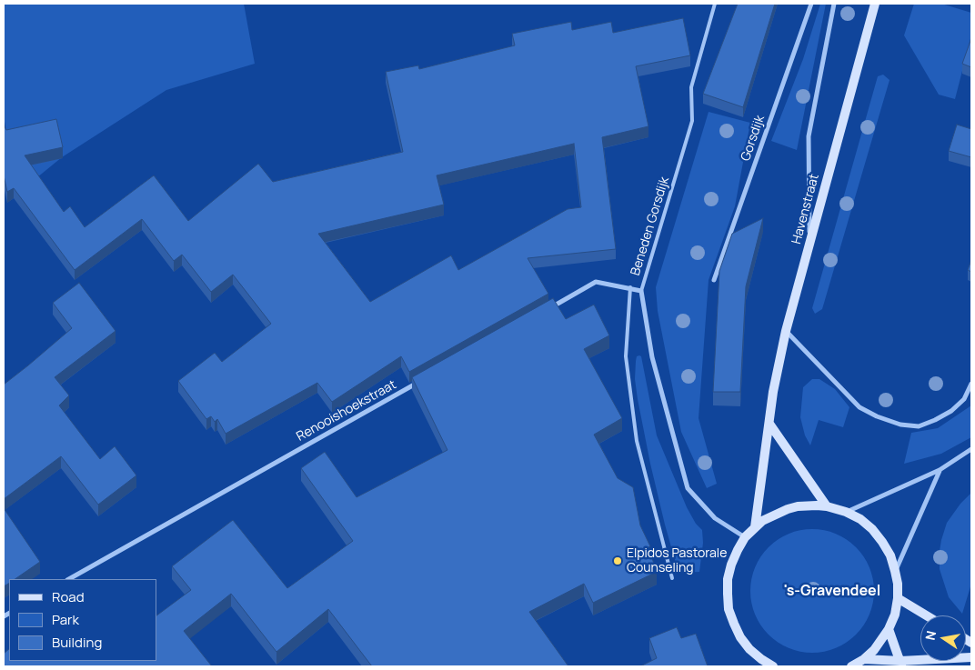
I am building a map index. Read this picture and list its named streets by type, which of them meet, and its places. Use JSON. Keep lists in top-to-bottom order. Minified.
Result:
{"streets":{"street":["Gorsdijk","Havenstraat","Beneden Gorsdijk","Renooishoekstraat"]},"districts":["'s-Gravendeel"],"places":["Elpidos Pastorale Counseling"],"legend":["Road","Park","Building"],"north":"left"}
